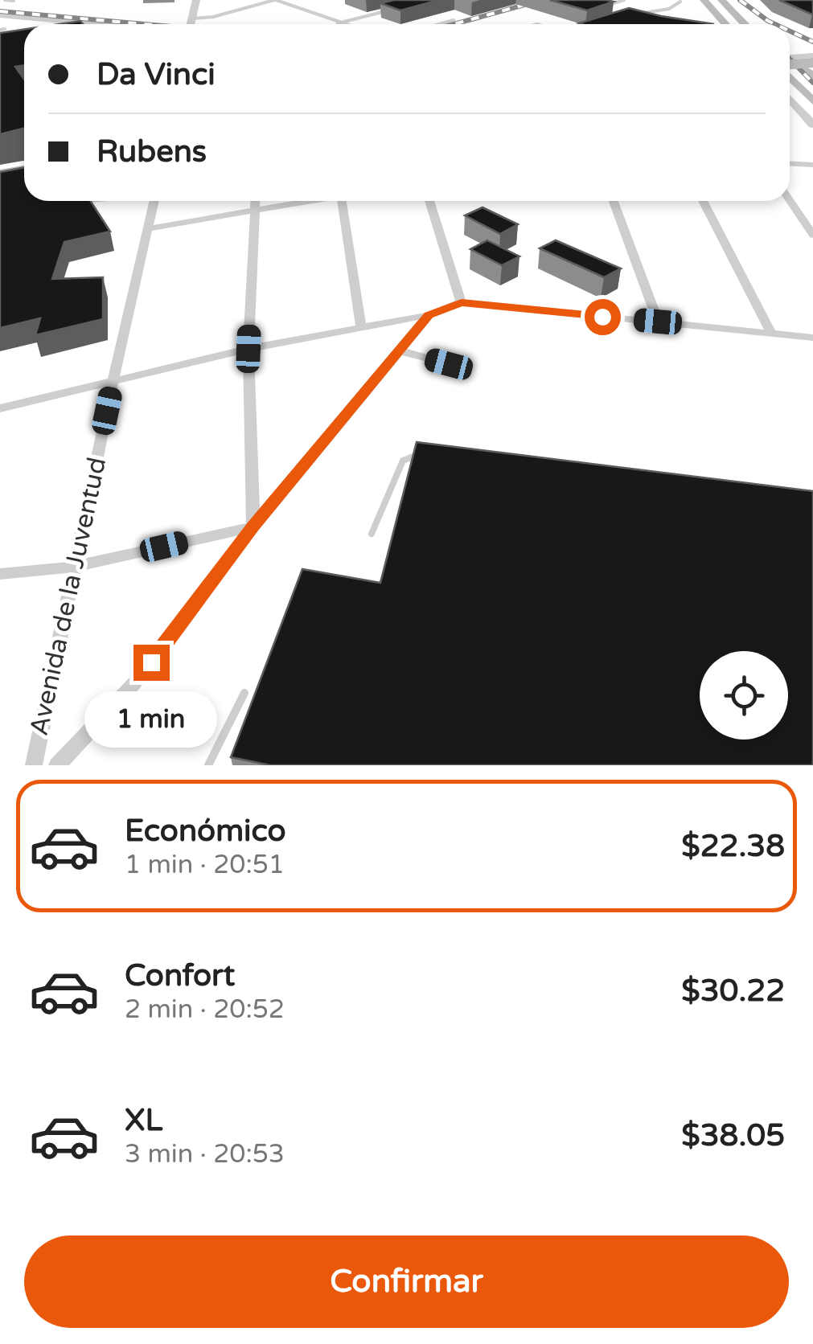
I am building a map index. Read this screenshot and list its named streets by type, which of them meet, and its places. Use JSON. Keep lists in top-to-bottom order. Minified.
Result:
{"streets":{"street":["Avenida de la Juventud"]},"page":{"banner":["Da Vinci","Rubens"],"bubble":"1 min","list":[{"name":"Económico","note":"1 min · 20:51","value":"$22.38"},{"name":"Confort","note":"2 min · 20:52","value":"$30.22"},{"name":"XL","note":"3 min · 20:53","value":"$38.05"}],"buttons":"Confirmar"}}
